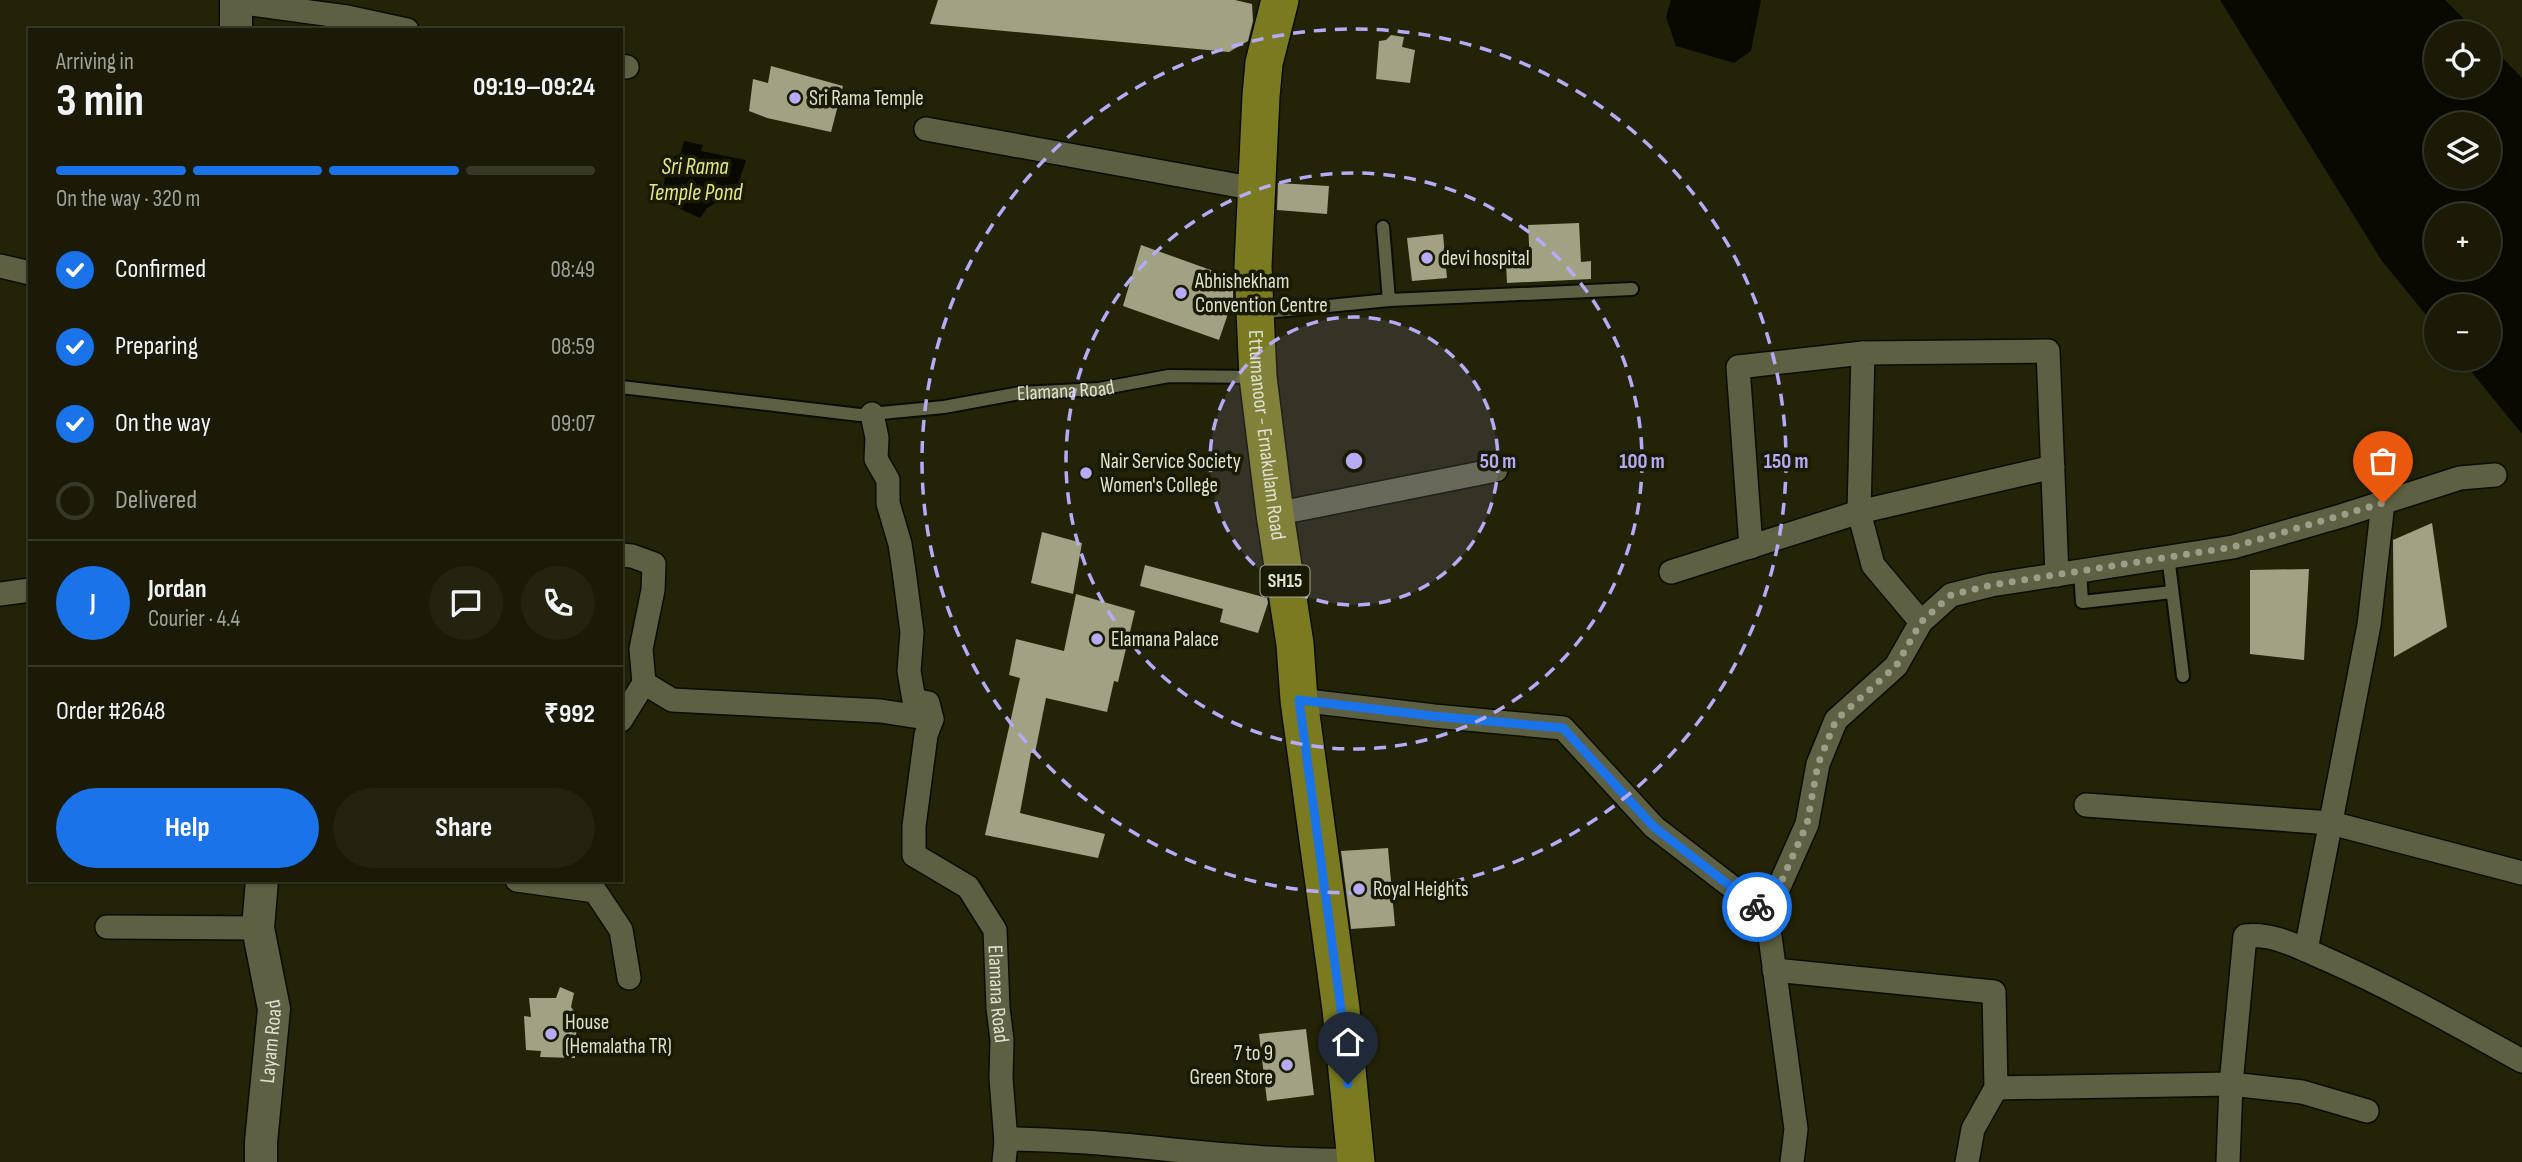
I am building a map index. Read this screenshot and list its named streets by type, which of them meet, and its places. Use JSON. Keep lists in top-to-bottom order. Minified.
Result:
{"streets":{"main road":["Ettumanoor - Ernakulam Road","SH15"],"street":["Elamana Road","Layam Road"]},"crossings":[["Elamana Road","Ettumanoor - Ernakulam Road"]],"water":["Sri Rama Temple Pond"],"places":["Sri Rama Temple","devi hospital","Abhishekham Convention Centre","Nair Service Society Women's College","Elamana Palace","Royal Heights","House (Hemalatha TR)","7 to 9 Green Store"],"page":{"map_buttons":["+","−"],"heading":["3 min","Arriving in","09:19–09:24"],"panel":["Jordan","Courier · 4.4","Order #2648","₹992"],"bar":"On the way · 320 m","list":[["Confirmed","08:49"],["Preparing","08:59"],["On the way","09:07"],"Delivered"],"round":"J","buttons":["Help","Share"]},"rings":["50 m","100 m","150 m"]}
